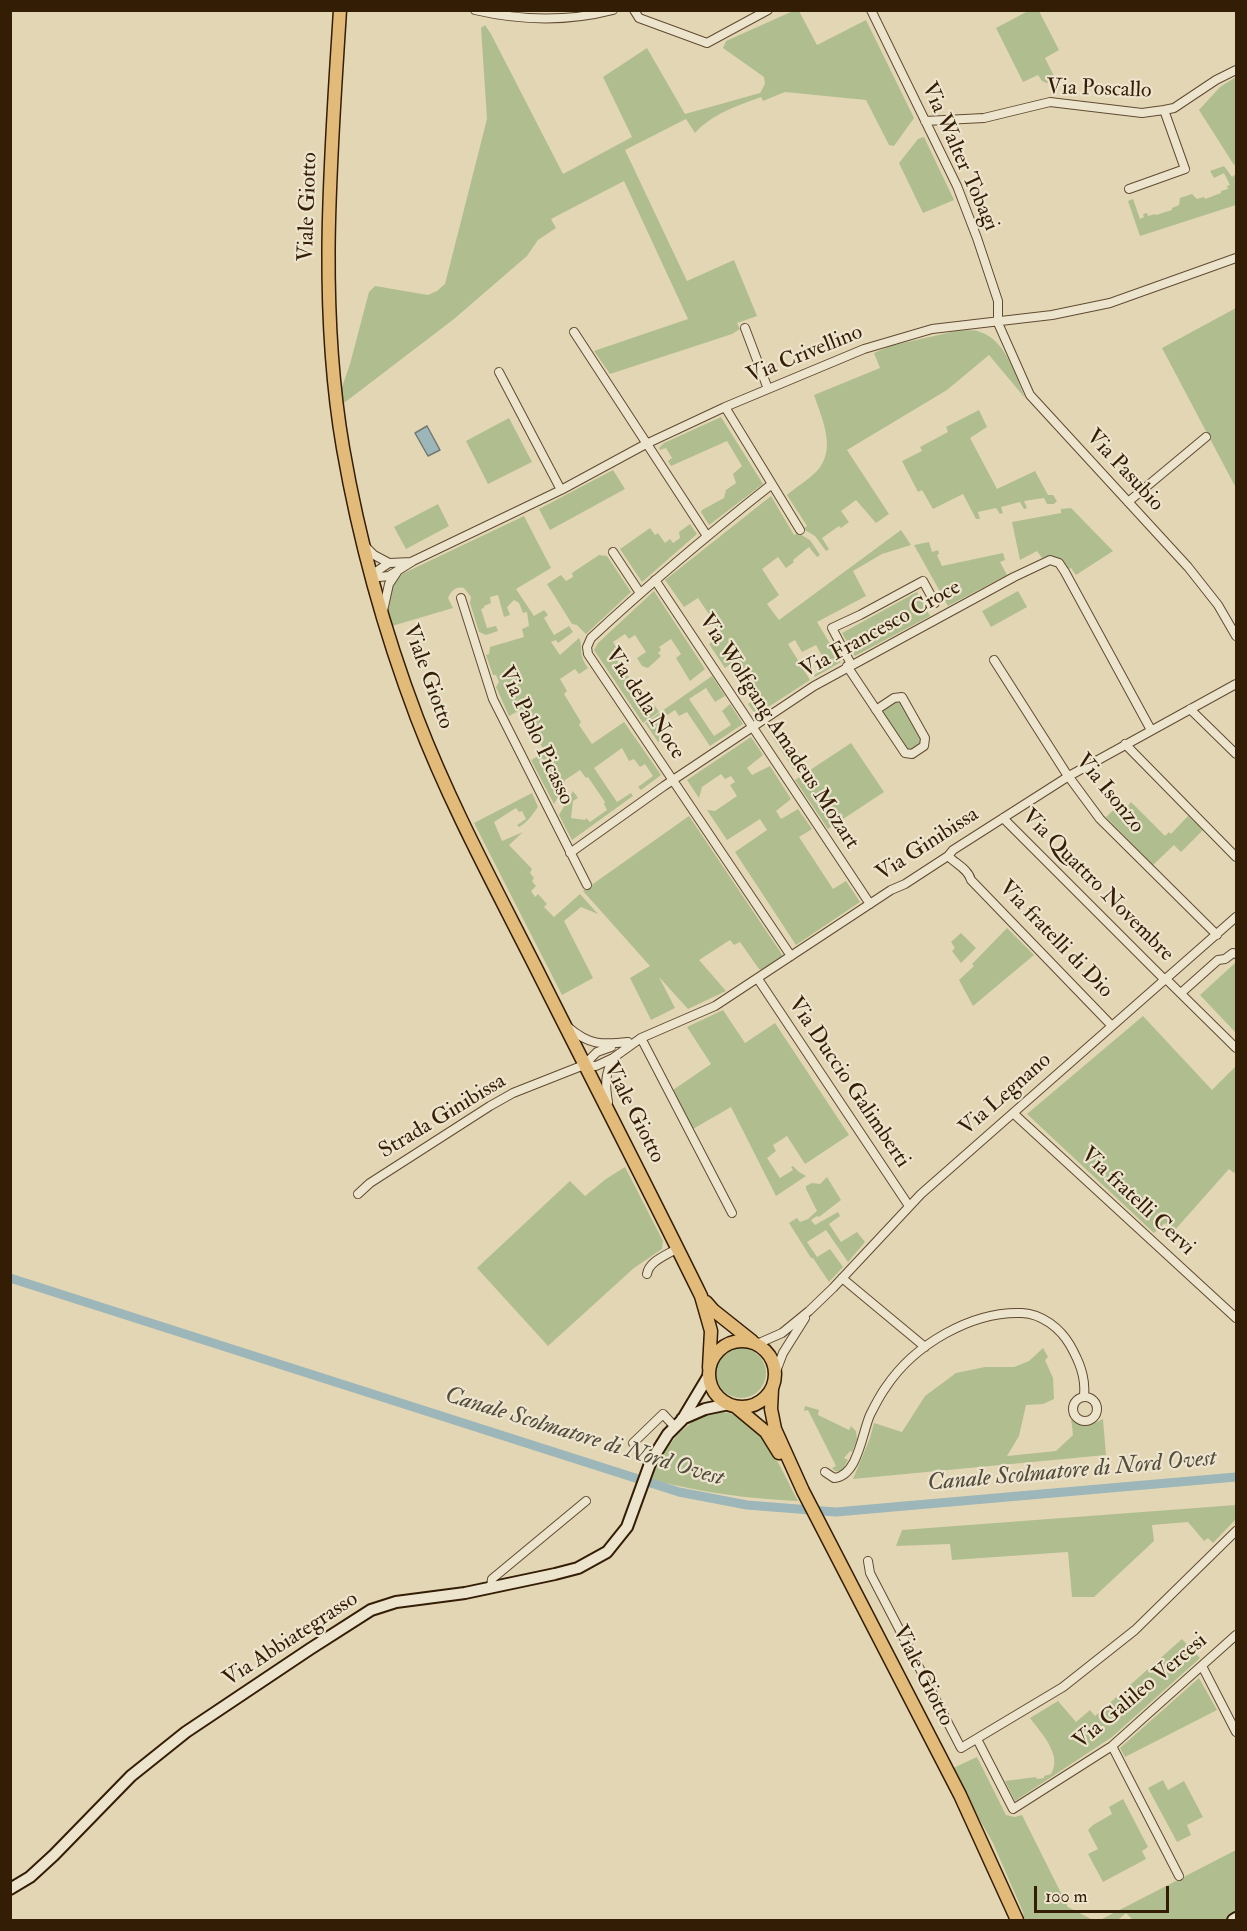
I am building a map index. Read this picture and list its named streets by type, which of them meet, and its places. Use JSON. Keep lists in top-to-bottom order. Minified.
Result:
{"streets":{"main road":["Viale Giotto"],"street":["Via Poscallo","Via Walter Tobagi","Via Crivellino","Via Pasubio","Via Francesco Croce","Via della Noce","Via Wolfgang Amadeus Mozart","Via Pablo Picasso","Via Isonzo","Via Ginibissa","Via Quattro Novembre","Via fratelli di Dio","Via Duccio Galimberti","Via Legnano","Strada Ginibissa","Via fratelli Cervi","Via Abbiategrasso","Via Galileo Vercesi"]},"crossings":[["Via Poscallo","Via Walter Tobagi"],["Via Walter Tobagi","Via Crivellino"],["Via Walter Tobagi","Via Pasubio"],["Viale Giotto","Via Crivellino"],["Viale Giotto","Via Ginibissa"],["Viale Giotto","Via Legnano"],["Viale Giotto","Strada Ginibissa"],["Viale Giotto","Via Abbiategrasso"],["Via Crivellino","Via Pasubio"],["Via Francesco Croce","Via della Noce"],["Via Francesco Croce","Via Wolfgang Amadeus Mozart"],["Via Francesco Croce","Via Pablo Picasso"],["Via Francesco Croce","Via Ginibissa"],["Via della Noce","Via Wolfgang Amadeus Mozart"],["Via della Noce","Via Ginibissa"],["Via Wolfgang Amadeus Mozart","Via Ginibissa"],["Via Isonzo","Via Ginibissa"],["Via Isonzo","Via Legnano"],["Via Ginibissa","Via Quattro Novembre"],["Via Ginibissa","Via fratelli di Dio"],["Via Ginibissa","Via Duccio Galimberti"],["Via Ginibissa","Strada Ginibissa"],["Via Quattro Novembre","Via Legnano"],["Via fratelli di Dio","Via Legnano"],["Via Duccio Galimberti","Via Legnano"],["Via Legnano","Via fratelli Cervi"],["Via Legnano","Via Abbiategrasso"]],"water":["Canale Scolmatore di Nord Ovest"],"scale_bar":"100 m"}
